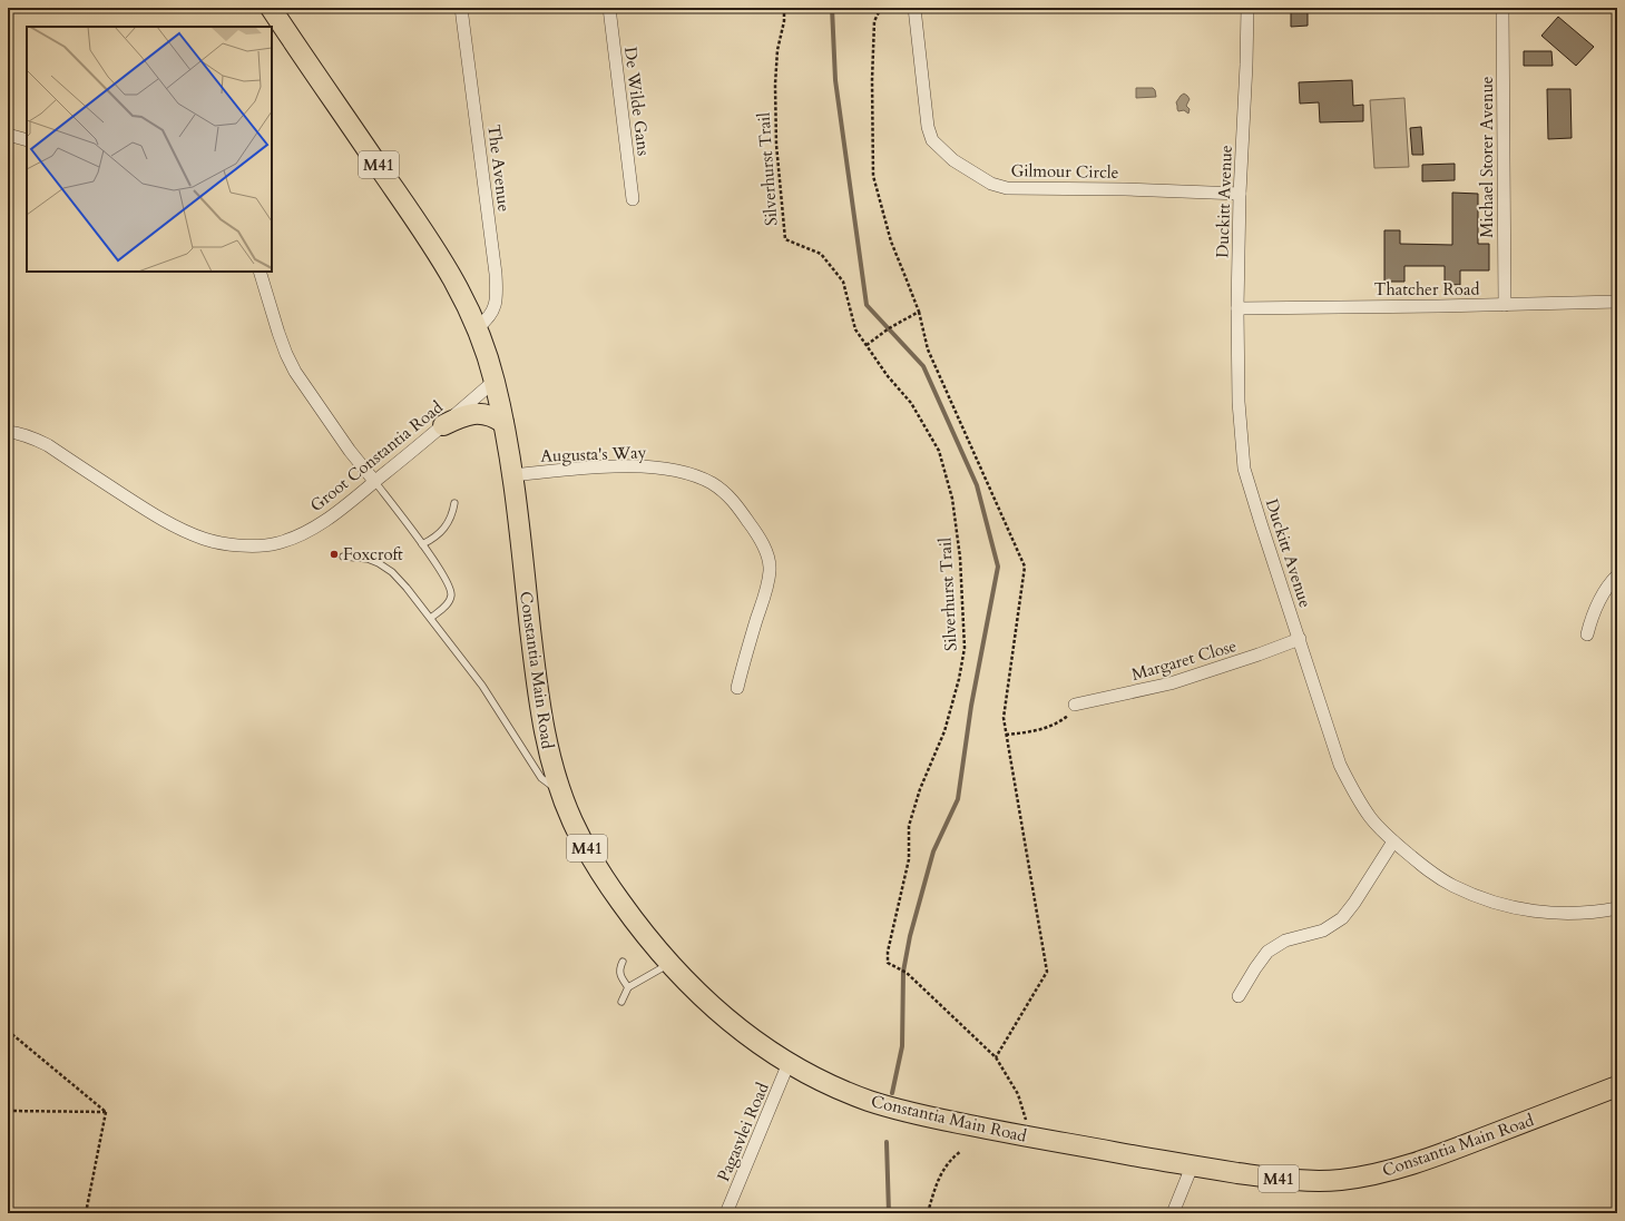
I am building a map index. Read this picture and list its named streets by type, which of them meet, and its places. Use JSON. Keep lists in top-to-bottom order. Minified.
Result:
{"streets":{"main road":["M41","Constantia Main Road"],"street":["De Wilde Gans","Michael Storer Avenue","The Avenue","Gilmour Circle","Duckitt Avenue","Thatcher Road","Augusta's Way","Groot Constantia Road","Margaret Close","Pagasvlei Road"],"path":["Silverhurst Trail"]},"crossings":[["Michael Storer Avenue","Thatcher Road"],["The Avenue","Constantia Main Road"],["Gilmour Circle","Duckitt Avenue"],["Duckitt Avenue","Thatcher Road"],["Duckitt Avenue","Margaret Close"],["Augusta's Way","Constantia Main Road"],["Groot Constantia Road","Constantia Main Road"],["Constantia Main Road","Pagasvlei Road"]],"places":["Foxcroft"]}
